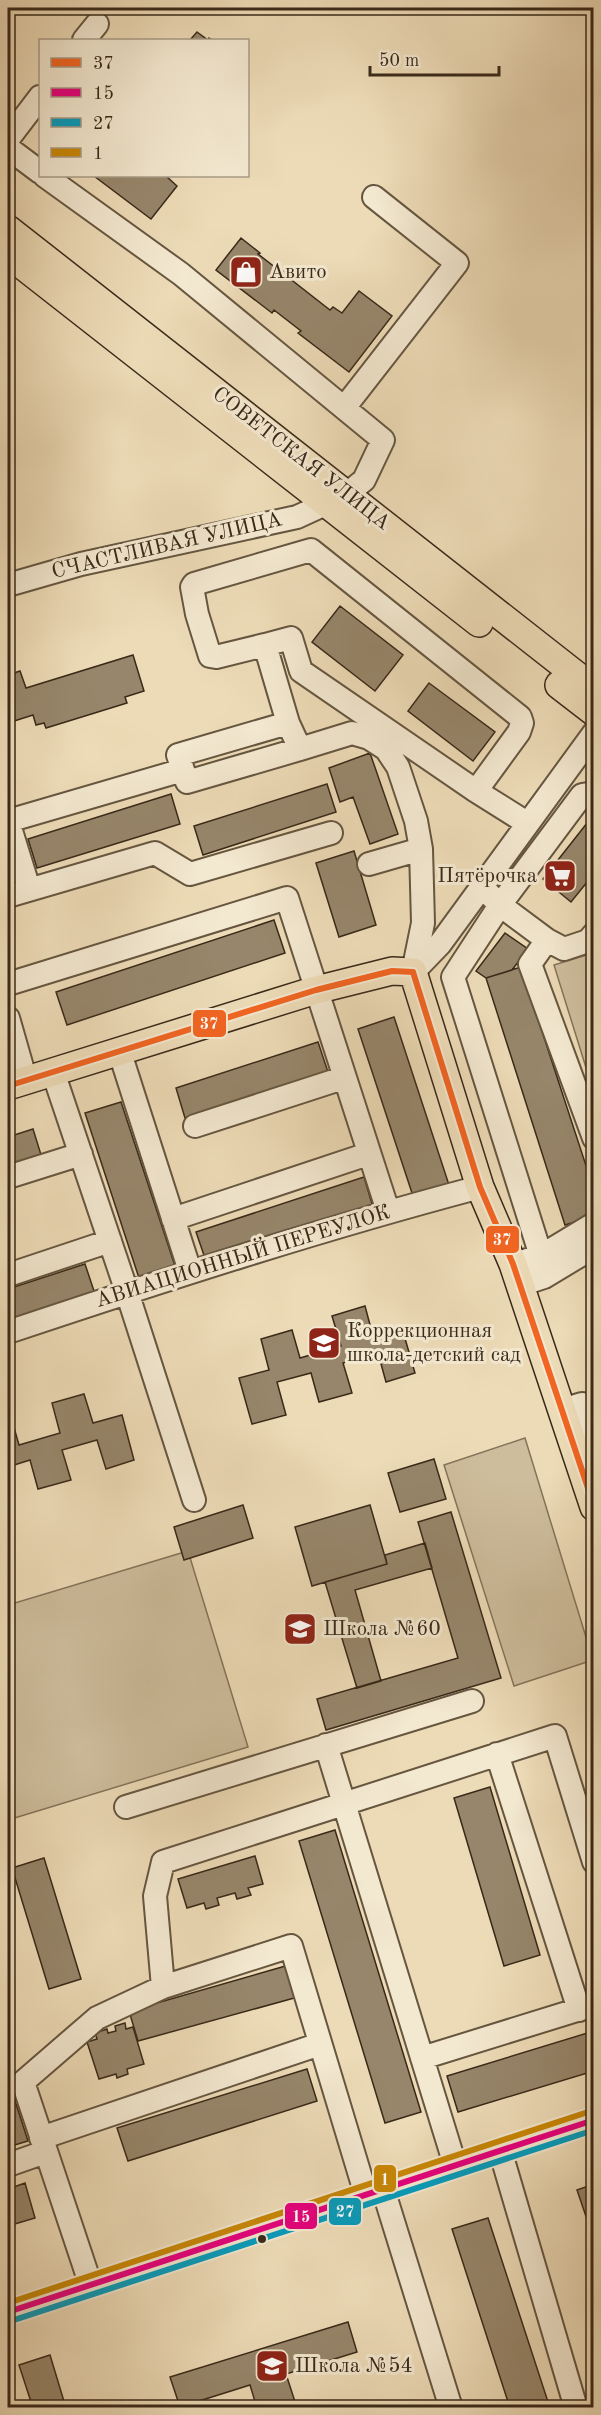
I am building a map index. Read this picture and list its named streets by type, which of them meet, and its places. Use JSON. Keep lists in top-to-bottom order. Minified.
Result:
{"streets":{"main road":["СОВЕТСКАЯ УЛИЦА"],"street":["СЧАСТЛИВАЯ УЛИЦА","АВИАЦИОННЫЙ ПЕРЕУЛОК"]},"crossings":[["СОВЕТСКАЯ УЛИЦА","СЧАСТЛИВАЯ УЛИЦА"]],"places":{"shop":["Авито"],"supermarket":["Пятёрочка"],"school or university":["Коррекционная школа-детский сад","Школа №60","Школа №54"]},"lines":["transit line 37","transit line 1","transit line 15","transit line 27"],"legend":["37","15","27","1"],"scale_bar":"50 m"}
